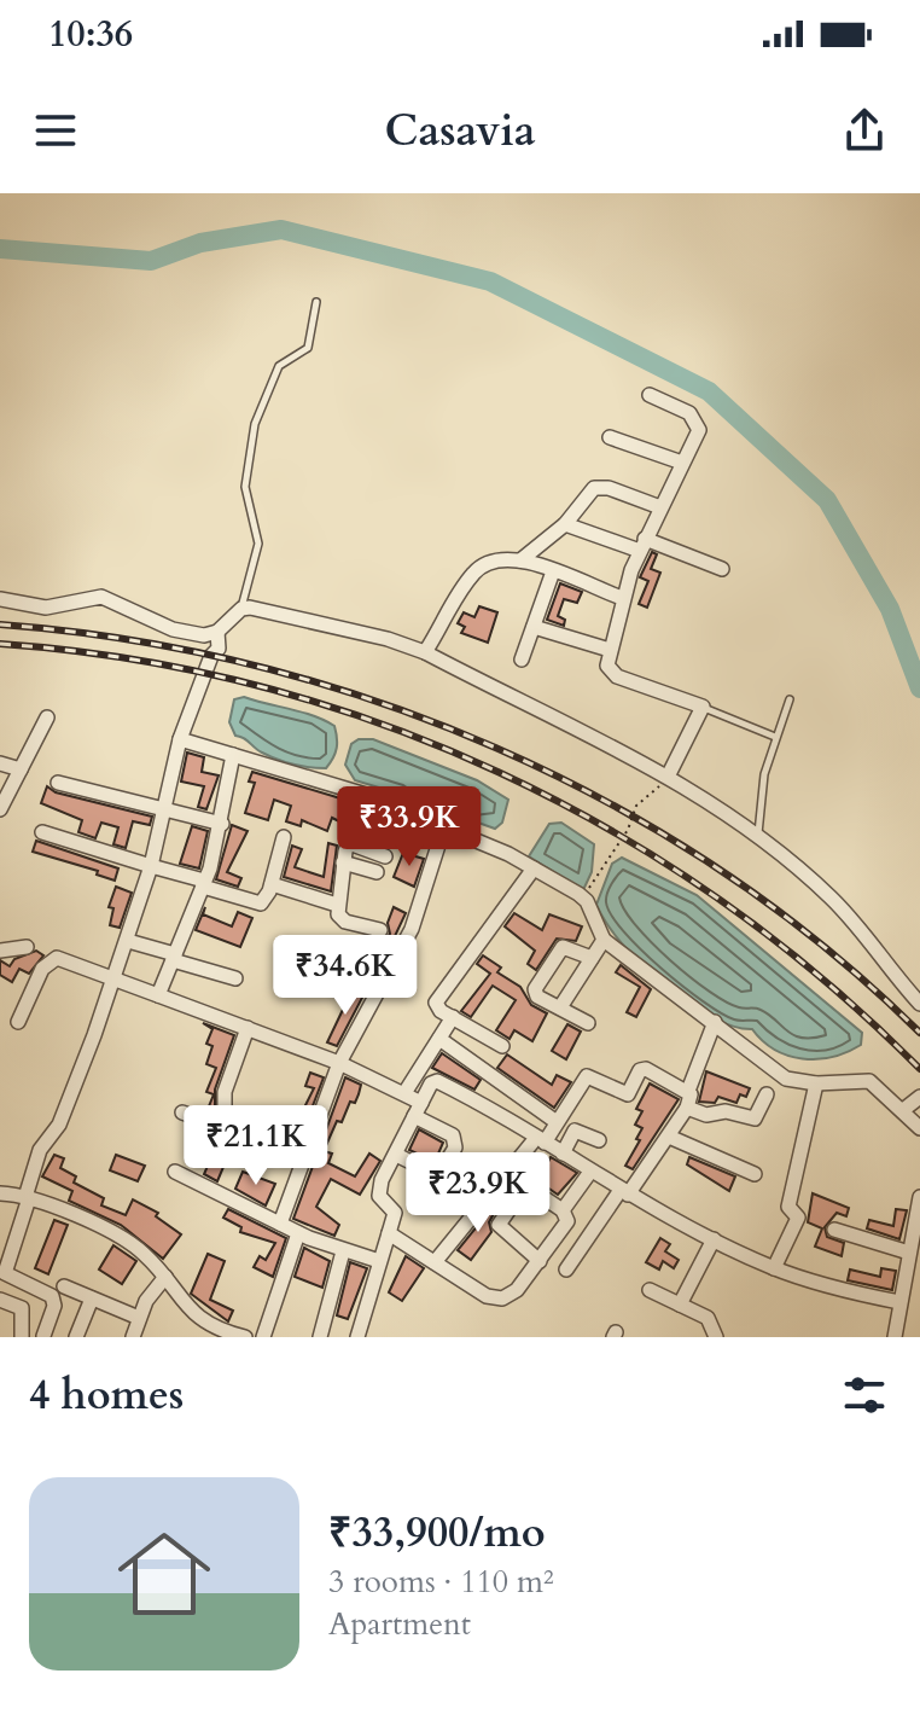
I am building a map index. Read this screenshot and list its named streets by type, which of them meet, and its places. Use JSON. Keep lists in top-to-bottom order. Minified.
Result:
{"page":{"status":"10:36","header":"Casavia","price":["₹33.9K","₹34.6K","₹21.1K","₹23.9K"],"heading":"4 homes","list":[{"name":"₹33,900/mo","note":"3 rooms · 110 m² · Apartment"}]}}
